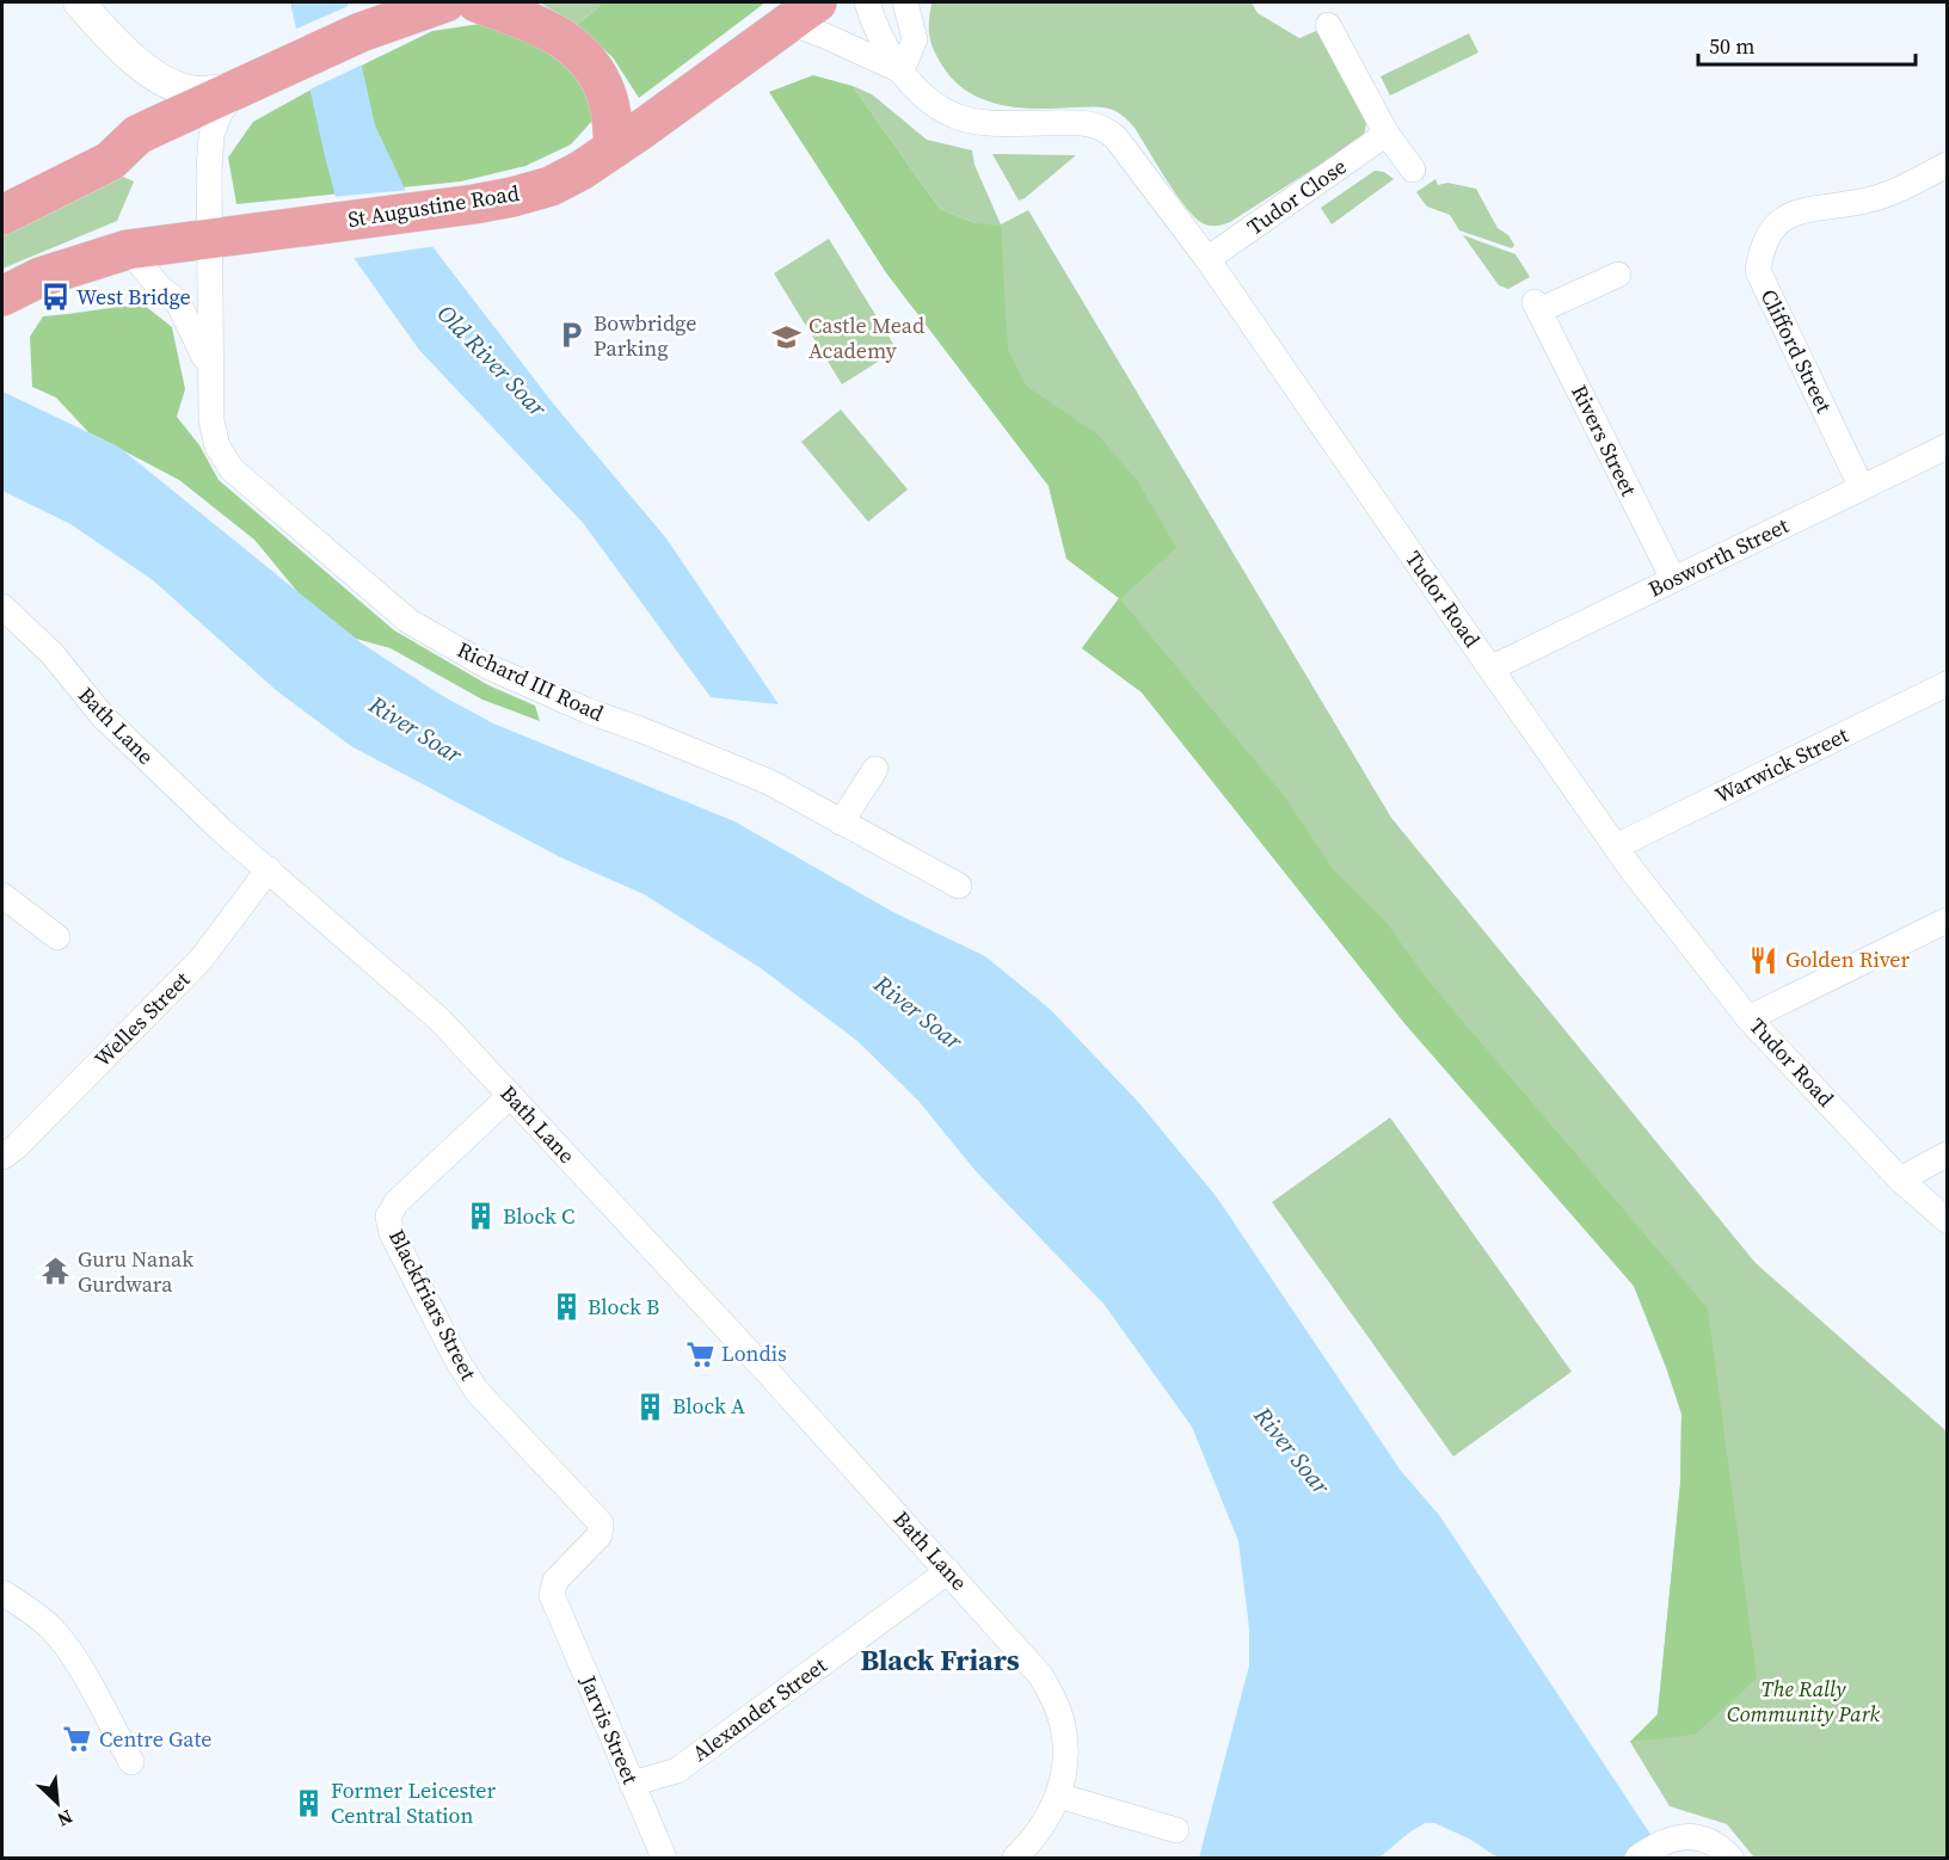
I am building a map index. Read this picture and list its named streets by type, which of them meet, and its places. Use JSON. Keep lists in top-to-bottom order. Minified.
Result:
{"streets":{"main road":["St Augustine Road"],"street":["Tudor Close","Clifford Street","Rivers Street","Bosworth Street","Tudor Road","Richard III Road","Bath Lane","Warwick Street","Welles Street","Blackfriars Street","Alexander Street","Jarvis Street"]},"crossings":[["Tudor Close","Tudor Road"],["St Augustine Road","Tudor Road"],["St Augustine Road","Richard III Road"],["Clifford Street","Bosworth Street"],["Rivers Street","Bosworth Street"],["Bosworth Street","Tudor Road"],["Tudor Road","Warwick Street"],["Bath Lane","Welles Street"],["Bath Lane","Blackfriars Street"],["Bath Lane","Alexander Street"],["Blackfriars Street","Jarvis Street"],["Alexander Street","Jarvis Street"]],"districts":["Black Friars"],"water":["Old River Soar","River Soar"],"parks":["The Rally Community Park"],"places":{"bus stop":["West Bridge"],"parking":["Bowbridge Parking"],"school or university":["Castle Mead Academy"],"restaurant":["Golden River"],"building":["Block C","Block B","Block A","Former Leicester Central Station"],"temple":["Guru Nanak Gurdwara"],"supermarket":["Londis","Centre Gate"]},"scale_bar":"50 m","north":"bottom right"}
